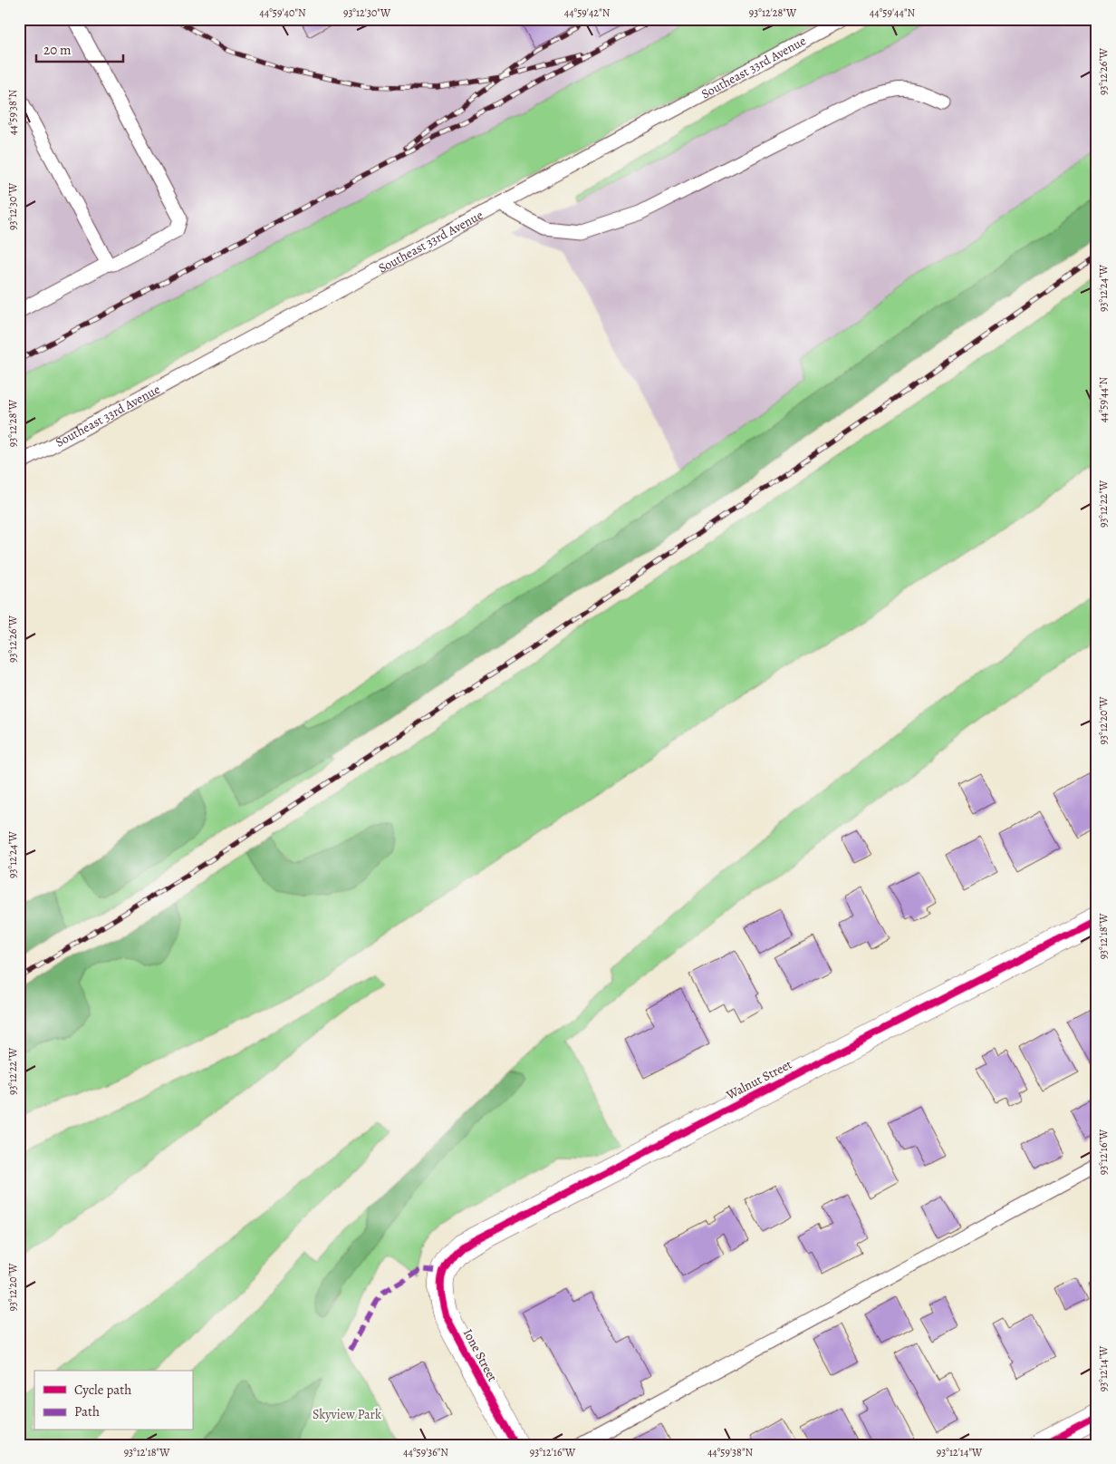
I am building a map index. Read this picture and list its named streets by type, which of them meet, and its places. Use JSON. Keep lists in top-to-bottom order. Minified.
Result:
{"streets":{"street":["Walnut Street","Ione Street"],"lane":["Southeast 33rd Avenue"]},"crossings":[["Walnut Street","Ione Street"]],"parks":["Skyview Park"],"legend":["Cycle path","Path"],"scale_bar":"20 m","coordinates":["44°59'40\"N","93°12'30\"W","44°59'42\"N","93°12'28\"W","44°59'44\"N","93°12'26\"W","44°59'38\"N","93°12'24\"W","93°12'22\"W","93°12'20\"W","93°12'18\"W","93°12'16\"W","93°12'14\"W","44°59'36\"N"]}
